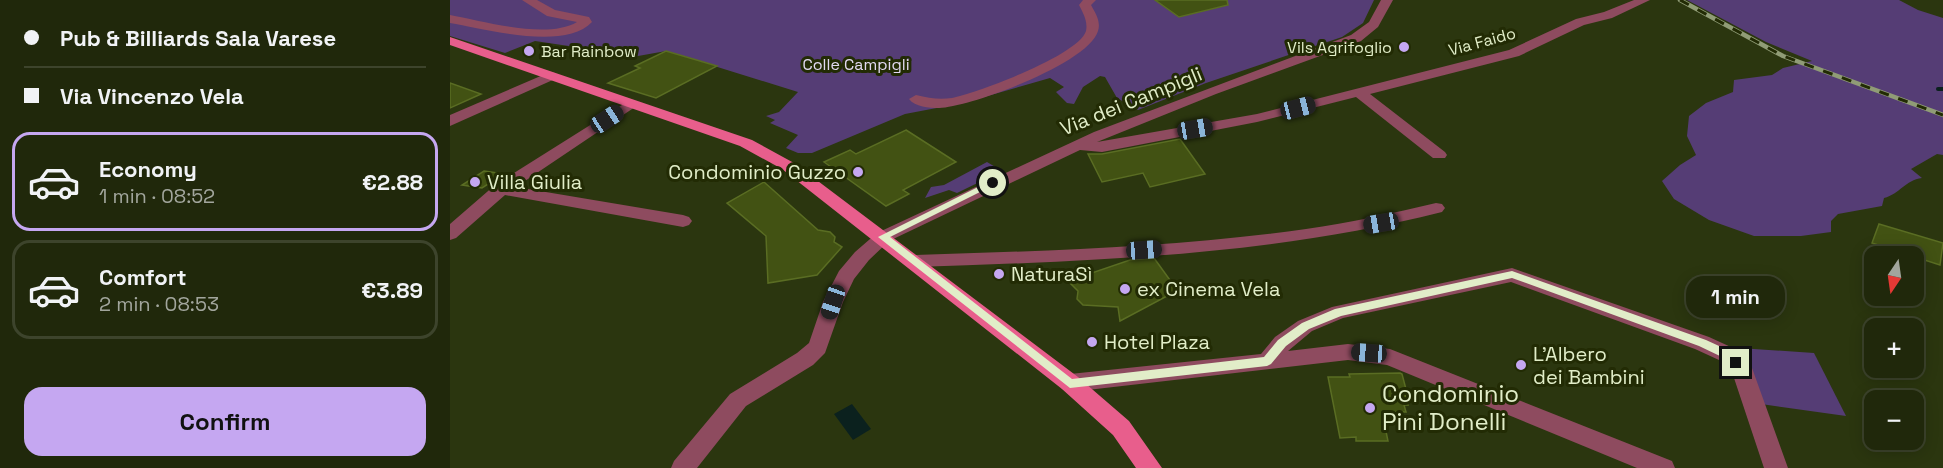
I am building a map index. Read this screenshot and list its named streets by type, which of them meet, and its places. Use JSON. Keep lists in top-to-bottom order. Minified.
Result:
{"streets":{"street":["Via Faido","Via dei Campigli"]},"crossings":[["Via Faido","Via dei Campigli"]],"parks":["Colle Campigli"],"places":["Vils Agrifoglio","Bar Rainbow","Condominio Guzzo","Villa Giulia","NaturaSì","ex Cinema Vela","Hotel Plaza","L'Albero dei Bambini","Condominio Pini Donelli"],"north":"bottom","page":{"banner":["Pub & Billiards Sala Varese","Via Vincenzo Vela"],"list":[{"name":"Economy","note":"1 min · 08:52","value":"€2.88"},{"name":"Comfort","note":"2 min · 08:53","value":"€3.89"}],"map_buttons":["+","−"],"bubble":"1 min","buttons":"Confirm"}}
